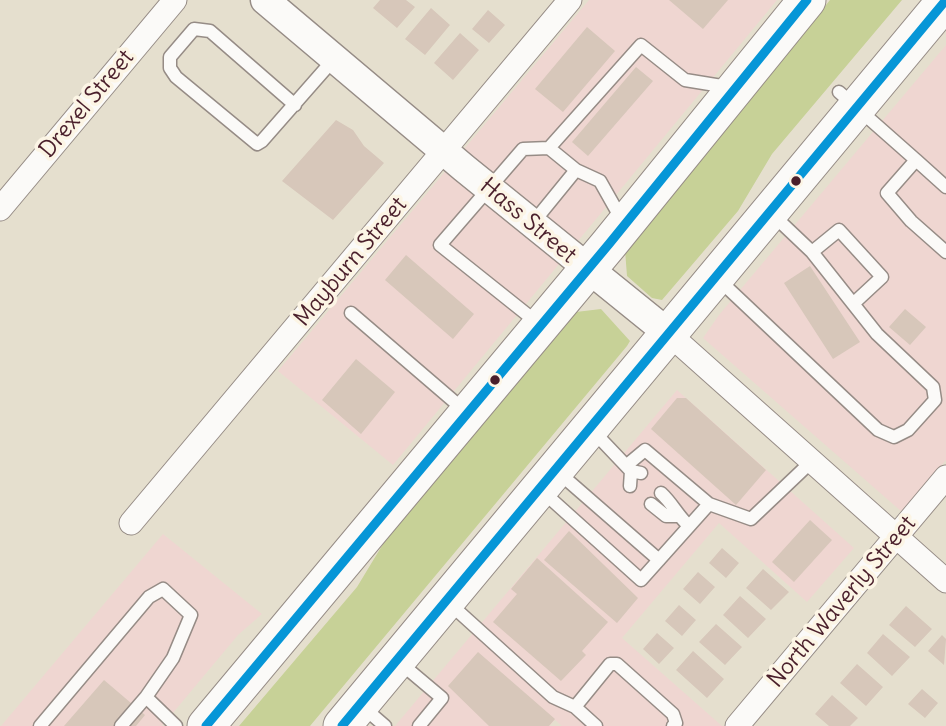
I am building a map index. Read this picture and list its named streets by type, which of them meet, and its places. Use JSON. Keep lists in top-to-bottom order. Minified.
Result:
{"streets":{"street":["Drexel Street","Hass Street","Mayburn Street","North Waverly Street"]},"crossings":[["Hass Street","Mayburn Street"],["Hass Street","North Waverly Street"]]}
